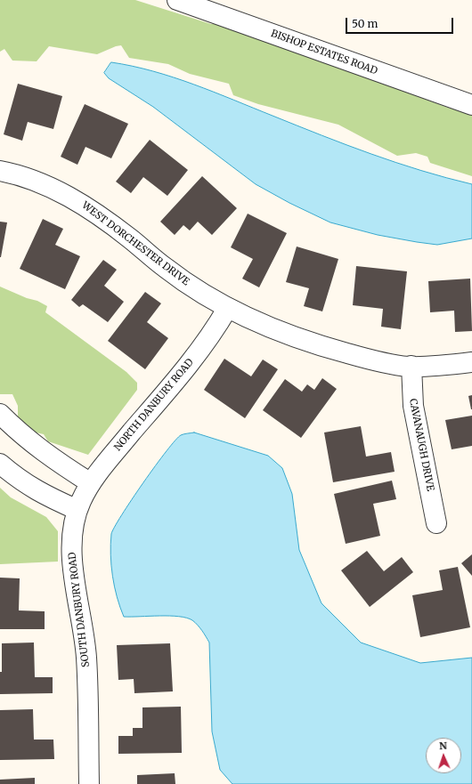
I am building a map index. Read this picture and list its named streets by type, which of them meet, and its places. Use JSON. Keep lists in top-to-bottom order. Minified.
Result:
{"streets":{"street":["BISHOP ESTATES ROAD","WEST DORCHESTER DRIVE","NORTH DANBURY ROAD","CAVANAUGH DRIVE","SOUTH DANBURY ROAD"]},"crossings":[["WEST DORCHESTER DRIVE","NORTH DANBURY ROAD"],["WEST DORCHESTER DRIVE","CAVANAUGH DRIVE"],["NORTH DANBURY ROAD","SOUTH DANBURY ROAD"]],"scale_bar":"50 m","north":"top"}
